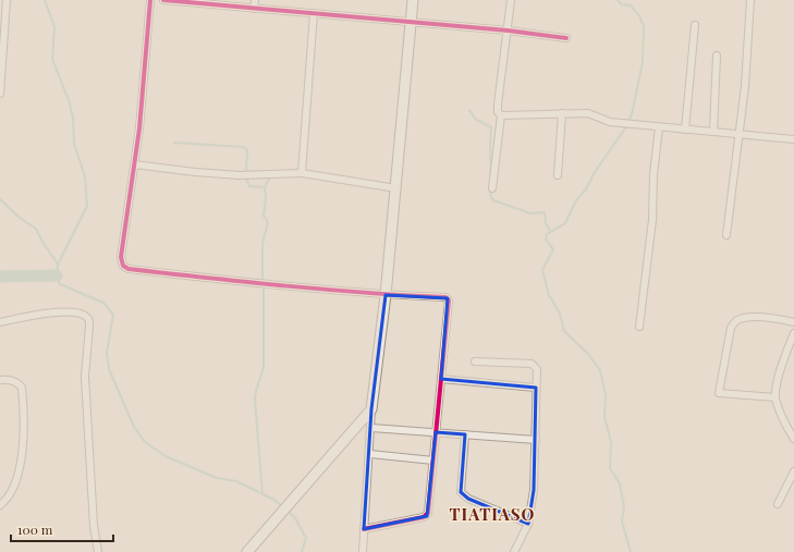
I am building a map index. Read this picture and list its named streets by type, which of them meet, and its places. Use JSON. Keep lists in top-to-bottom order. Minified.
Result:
{"districts":["TIATIASO"],"scale_bar":"100 m"}
